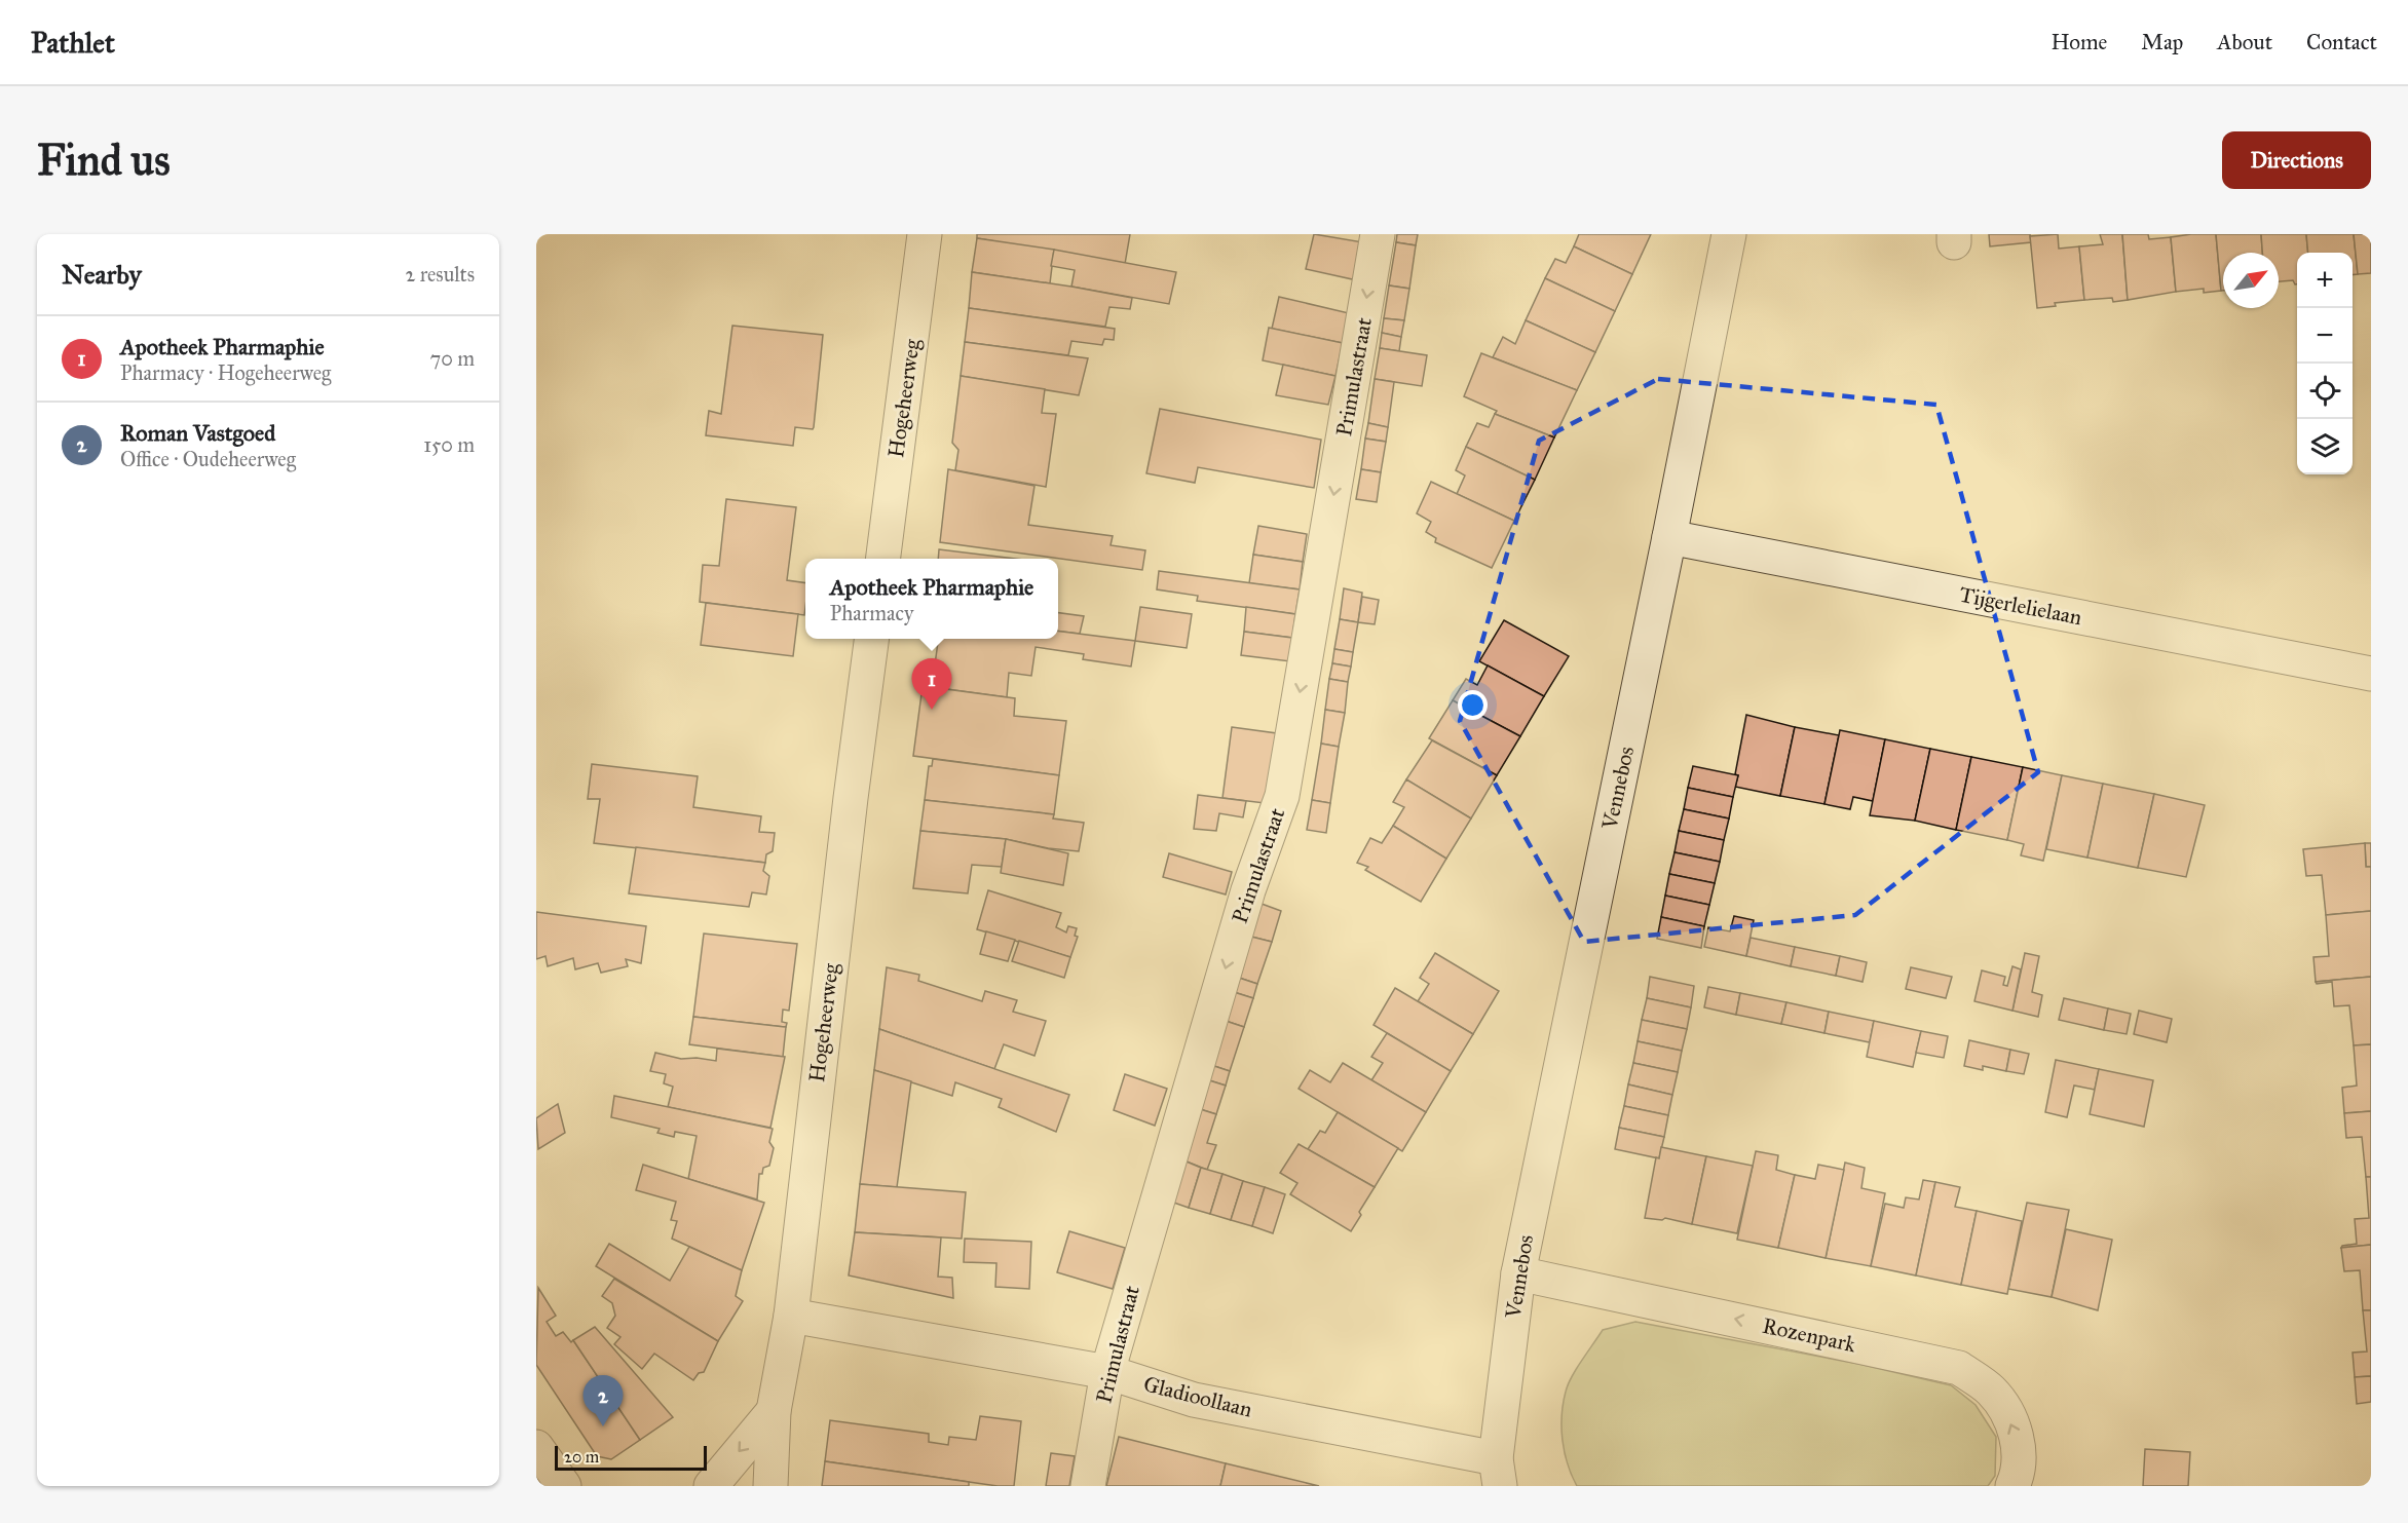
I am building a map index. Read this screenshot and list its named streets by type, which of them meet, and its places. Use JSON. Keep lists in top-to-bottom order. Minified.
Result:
{"streets":{"street":["Primulastraat","Hogeheerweg","Tijgerlelielaan","Vennebos","Rozenpark","Gladioollaan"]},"crossings":[["Primulastraat","Gladioollaan"],["Hogeheerweg","Gladioollaan"],["Tijgerlelielaan","Vennebos"],["Vennebos","Rozenpark"],["Vennebos","Gladioollaan"]],"one_way":["Primulastraat","Rozenpark"],"scale_bar":"20 m","north":"top right","page":{"header":"Pathlet","nav":["Home","Map","About","Contact"],"buttons":"Directions","title":"Find us","heading":["Nearby","2 results"],"map_buttons":["+","−"],"list":[{"mark":"1","name":"Apotheek Pharmaphie","note":"Pharmacy · Hogeheerweg","value":"70 m"},{"mark":"2","name":"Roman Vastgoed","note":"Office · Oudeheerweg","value":"150 m"}],"popup":["Apotheek Pharmaphie","Pharmacy"],"pins":["1","2"],"scale":"20 m"}}
